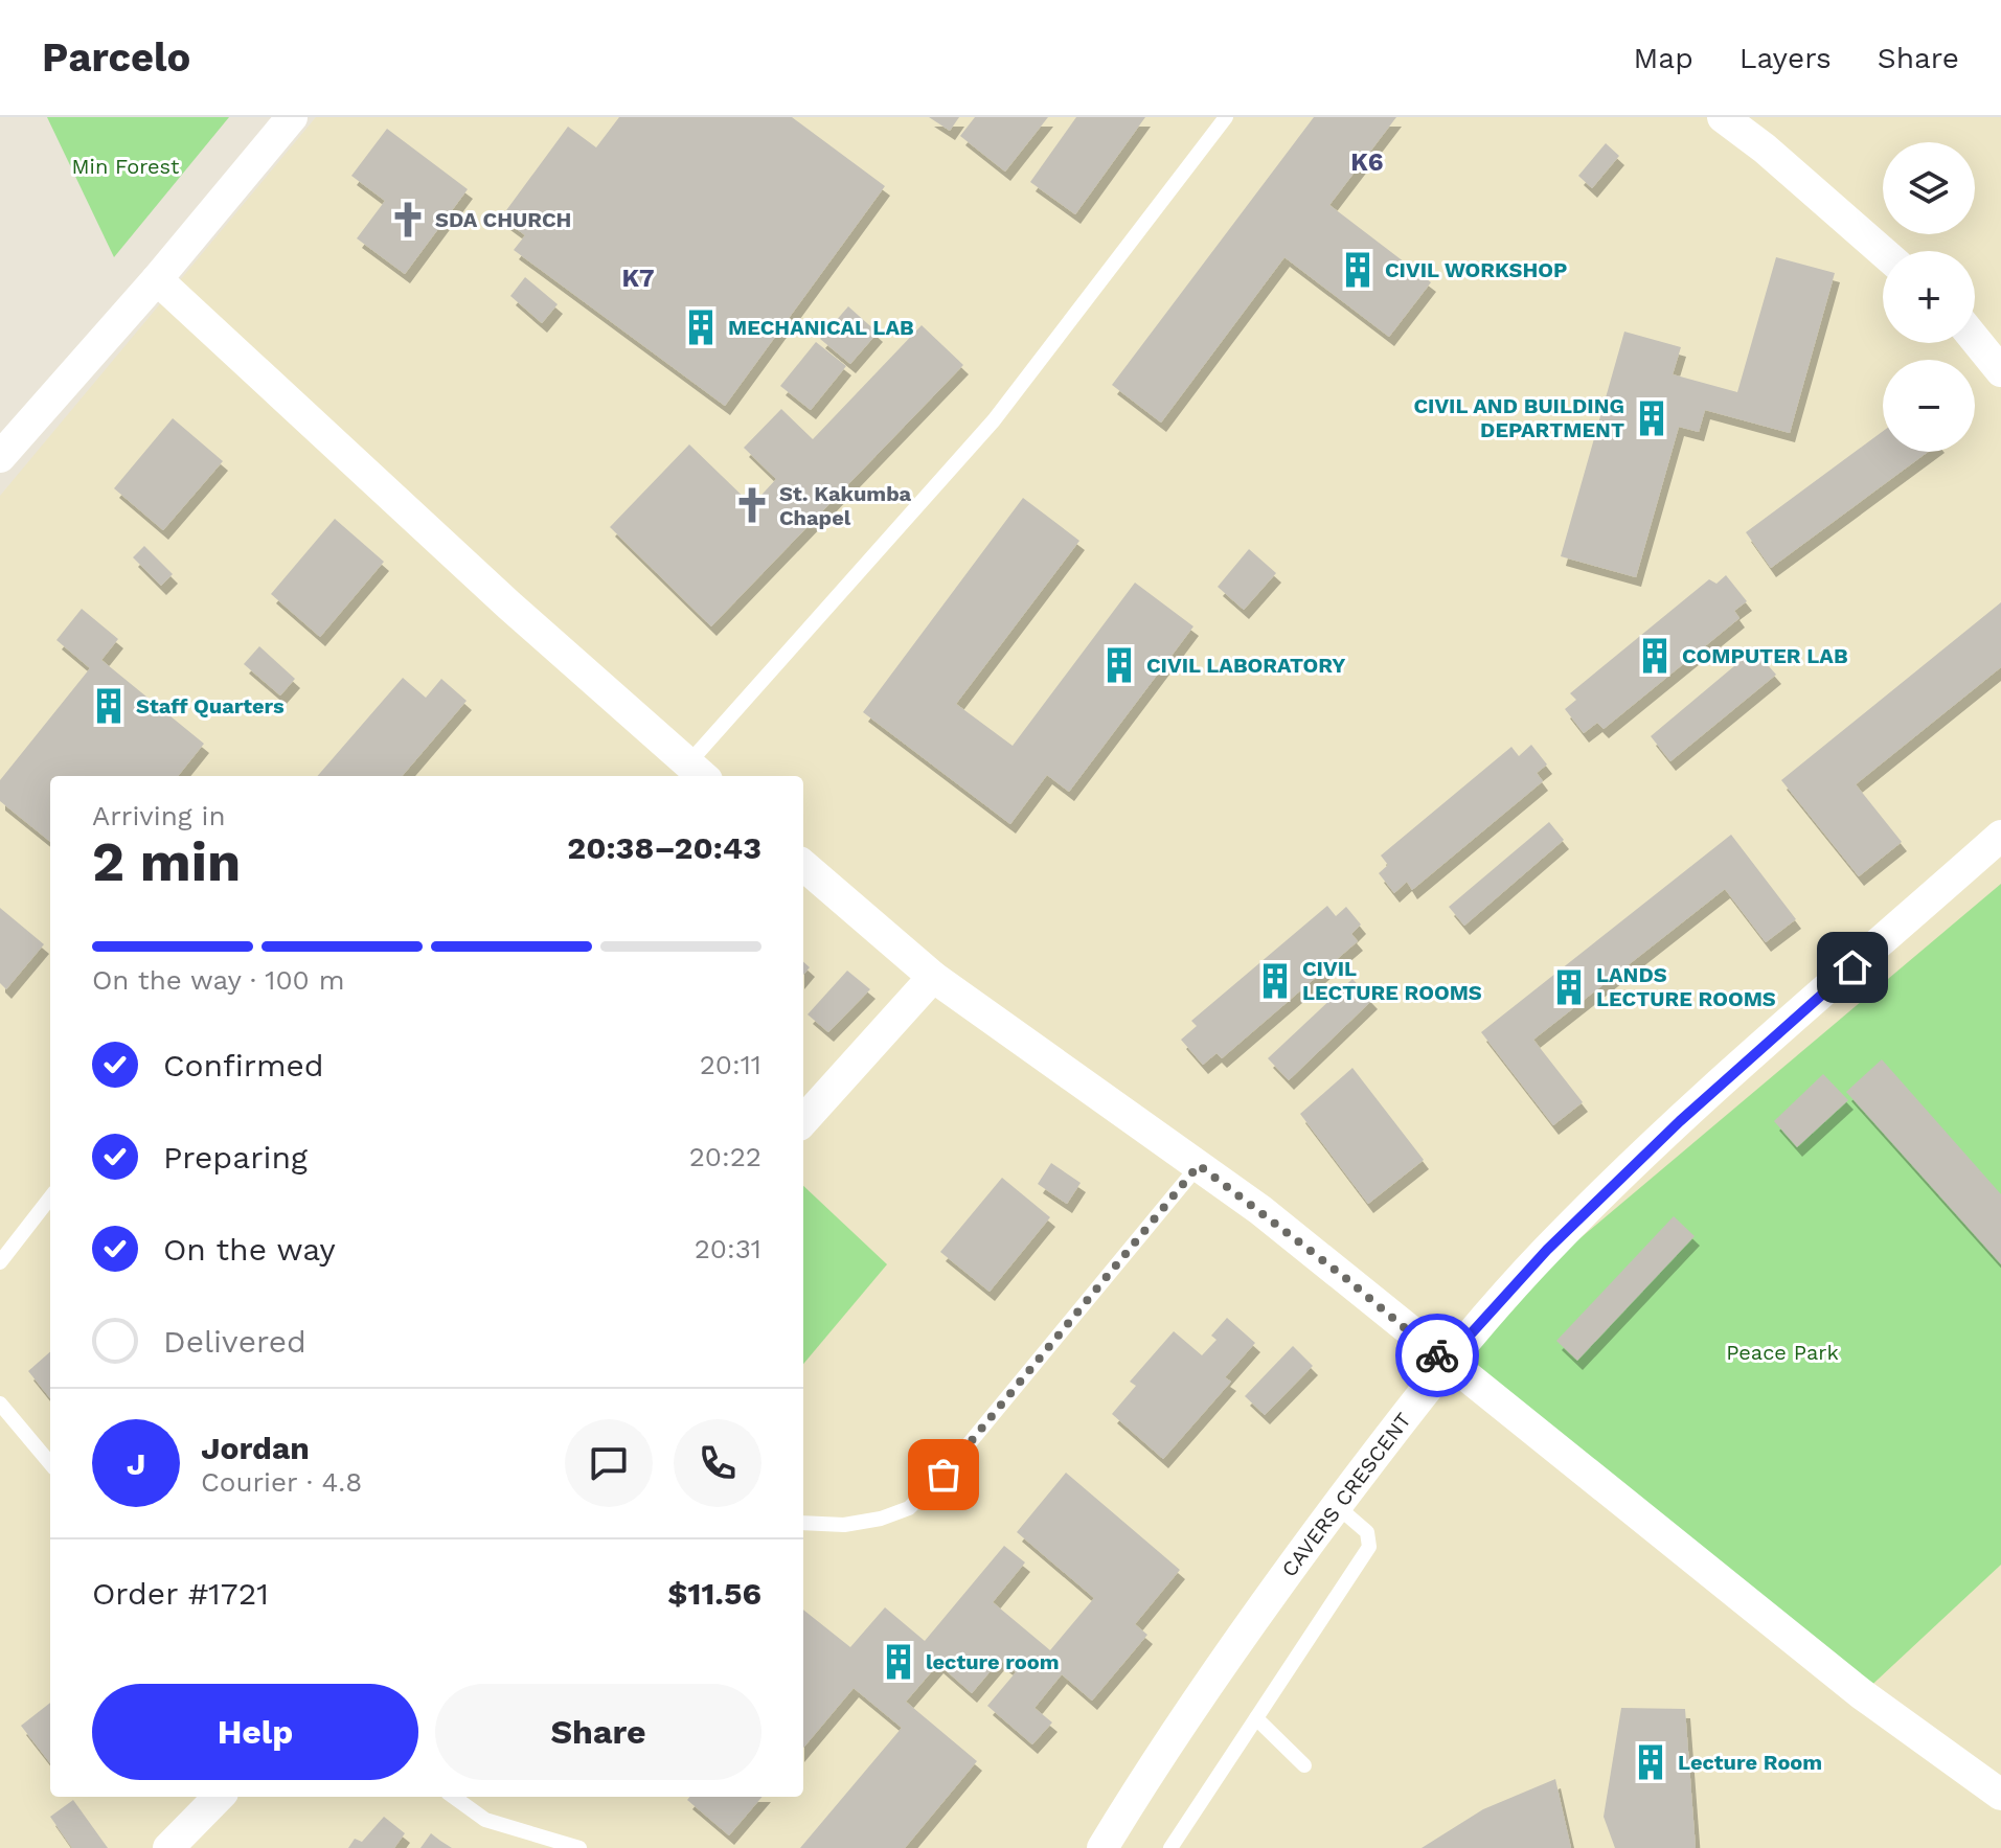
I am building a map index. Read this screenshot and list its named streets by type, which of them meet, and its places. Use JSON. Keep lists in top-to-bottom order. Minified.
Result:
{"streets":{"street":["CAVERS CRESCENT"]},"districts":["K6","K7"],"parks":["Min Forest","Peace Park"],"places":{"church":["SDA CHURCH","St. Kakumba Chapel"],"building":["CIVIL WORKSHOP","MECHANICAL LAB","CIVIL AND BUILDING DEPARTMENT","COMPUTER LAB","CIVIL LABORATORY","Staff Quarters","CIVIL LECTURE ROOMS","LANDS LECTURE ROOMS","lecture room","Lecture Room"]},"page":{"header":"Parcelo","nav":["Map","Layers","Share"],"map_buttons":["+","−"],"heading":["2 min","Arriving in","20:38–20:43"],"panel":["Jordan","Courier · 4.8","Order #1721","$11.56"],"bar":"On the way · 100 m","list":[["Confirmed","20:11"],["Preparing","20:22"],["On the way","20:31"],"Delivered"],"round":"J","buttons":["Help","Share"]}}
